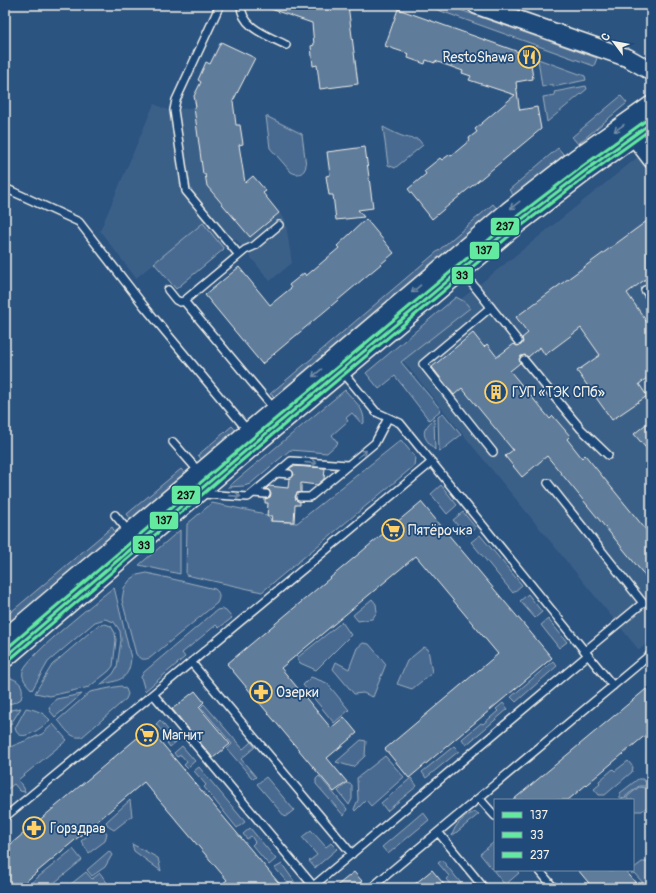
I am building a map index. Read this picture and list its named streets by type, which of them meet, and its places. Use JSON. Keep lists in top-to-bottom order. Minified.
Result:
{"places":{"restaurant":["RestoShawa"],"building":["ГУП «ТЭК СПб»"],"supermarket":["Пятёрочка","Магнит"],"pharmacy":["Озерки","Горздрав"]},"lines":["transit line 237","transit line 137","transit line 33"],"legend":["137","33","237"],"north":"top left"}
